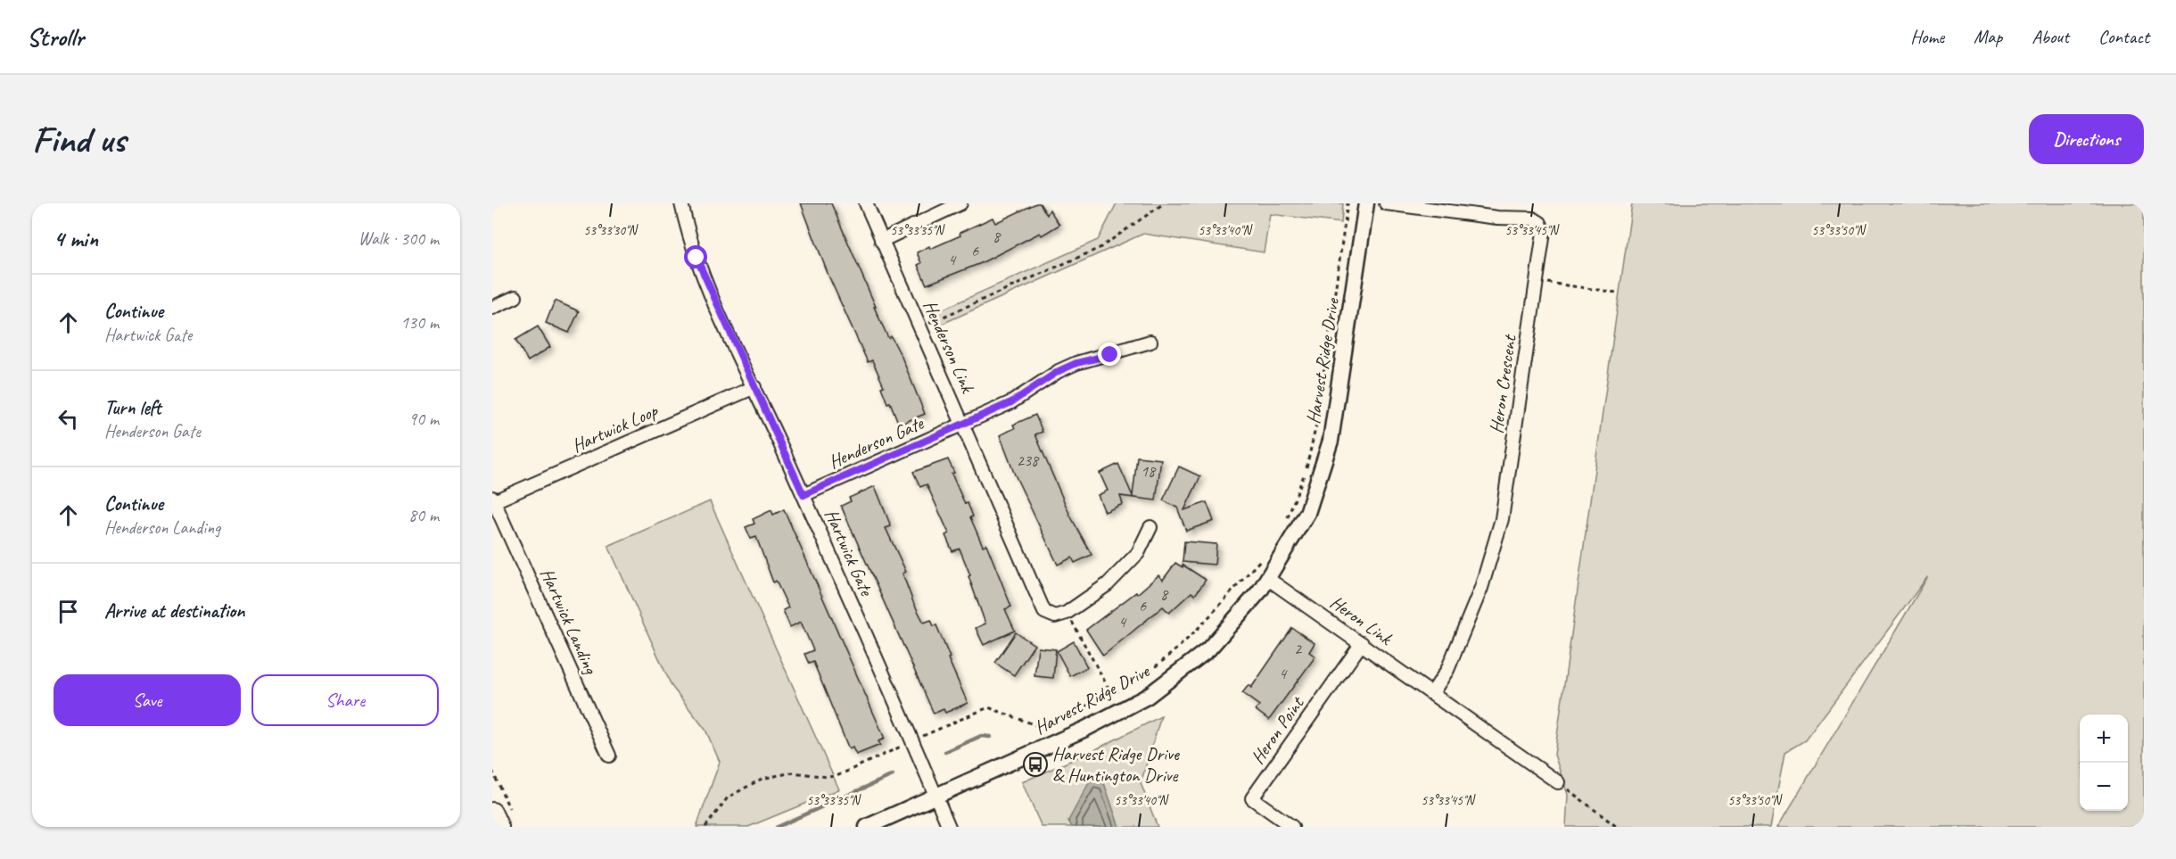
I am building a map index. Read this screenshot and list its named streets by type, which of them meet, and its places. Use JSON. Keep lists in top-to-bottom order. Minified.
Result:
{"streets":{"street":["Henderson Link","Harvest Ridge Drive","Heron Crescent","Hartwick Loop","Henderson Gate","Hartwick Gate","Heron Link","Hartwick Landing","Heron Point"]},"crossings":[["Henderson Link","Henderson Gate"],["Harvest Ridge Drive","Hartwick Gate"],["Harvest Ridge Drive","Heron Link"],["Heron Crescent","Heron Link"],["Hartwick Loop","Hartwick Gate"],["Hartwick Loop","Hartwick Landing"],["Henderson Gate","Hartwick Gate"],["Heron Link","Heron Point"]],"places":{"bus stop":["Harvest Ridge Drive & Huntington Drive"]},"house_numbers":["8","6","4","238","18","8","6","4","2","4"],"page":{"header":"Strollr","nav":["Home","Map","About","Contact"],"buttons":["Directions",["Save","Share"]],"title":"Find us","heading":["4 min","Walk · 300 m"],"list":[["Continue","Hartwick Gate","130 m"],["Turn left","Henderson Gate","90 m"],["Continue","Henderson Landing","80 m"],"Arrive at destination"],"map_buttons":["+","−"]},"coordinates":["53°33'30\"N","53°33'35\"N","53°33'40\"N","53°33'45\"N","53°33'50\"N"]}
